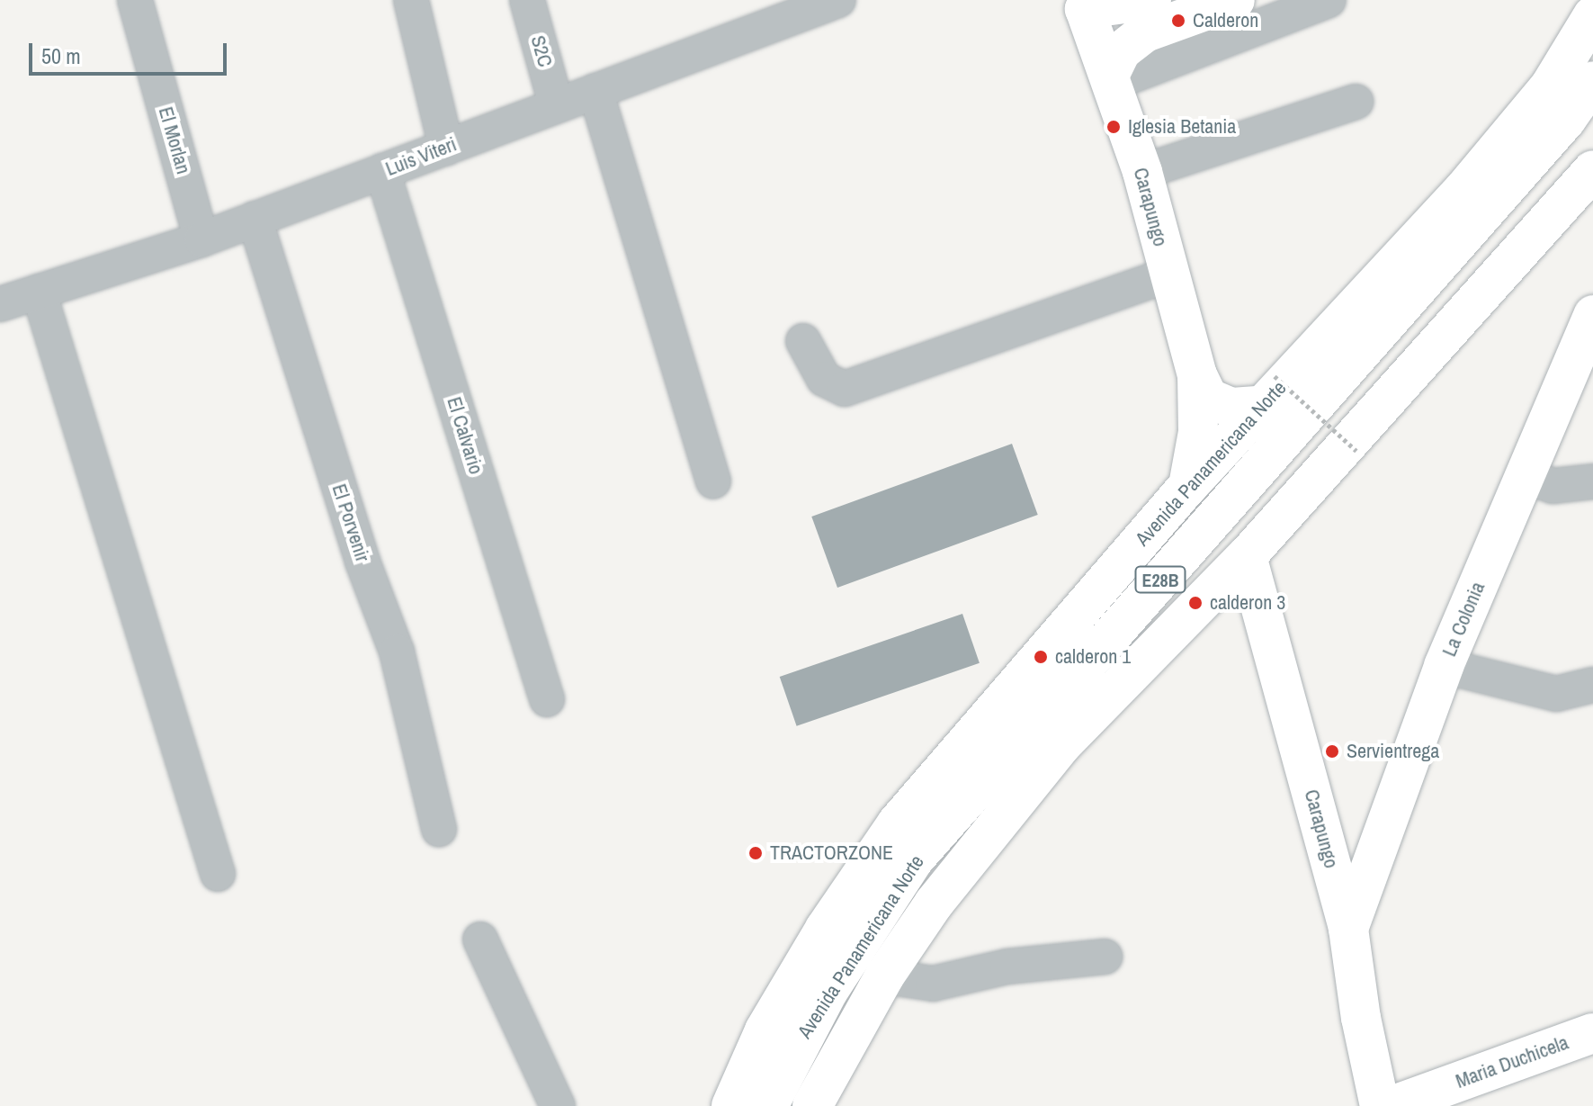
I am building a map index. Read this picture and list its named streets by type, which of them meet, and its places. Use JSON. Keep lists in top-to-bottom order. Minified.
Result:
{"streets":{"main road":["Carapungo","Avenida Panamericana Norte","E28B","La Colonia","Maria Duchicela"],"street":["S2C","El Morlan","Luis Viteri","El Calvario","El Porvenir"]},"crossings":[["S2C","Luis Viteri"],["El Morlan","Luis Viteri"],["Luis Viteri","El Calvario"],["Luis Viteri","El Porvenir"],["Carapungo","Avenida Panamericana Norte"],["Carapungo","La Colonia"]],"places":["Calderon","Iglesia Betania","calderon 3","calderon 1","Servientrega","TRACTORZONE"],"scale_bar":"50 m"}
